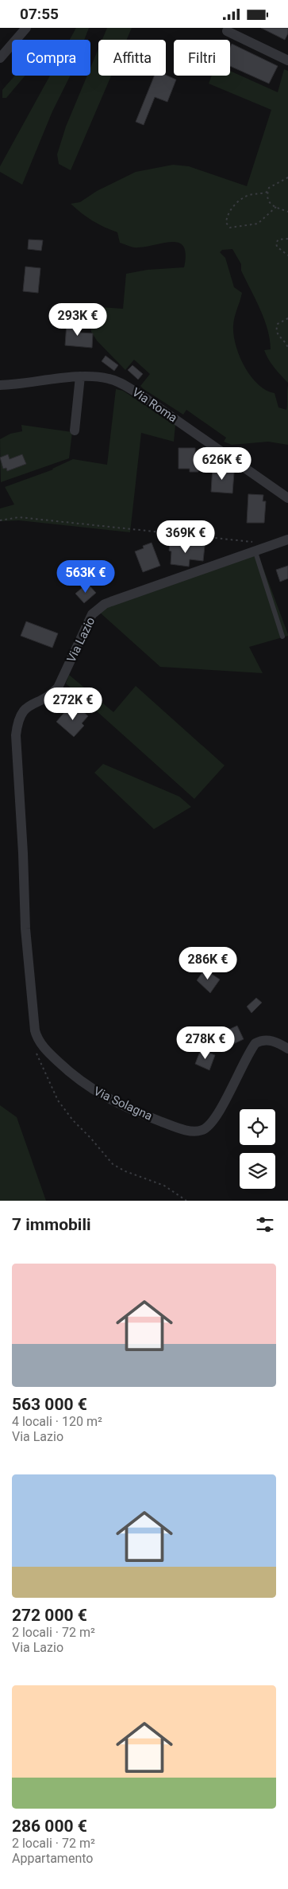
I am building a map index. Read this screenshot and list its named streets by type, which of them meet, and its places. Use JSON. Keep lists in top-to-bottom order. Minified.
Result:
{"streets":{"street":["Via Roma","Via Lazio","Via Solagna"]},"crossings":[["Via Lazio","Via Solagna"]],"page":{"status":"07:55","chip":["Compra","Affitta","Filtri"],"price":["293K €","626K €","369K €","563K €","272K €","286K €","278K €"],"heading":"7 immobili","list":[{"name":"563 000 €","note":"4 locali · 120 m² · Via Lazio"},{"name":"272 000 €","note":"2 locali · 72 m² · Via Lazio"},{"name":"286 000 €","note":"2 locali · 72 m² · Appartamento"}]}}
